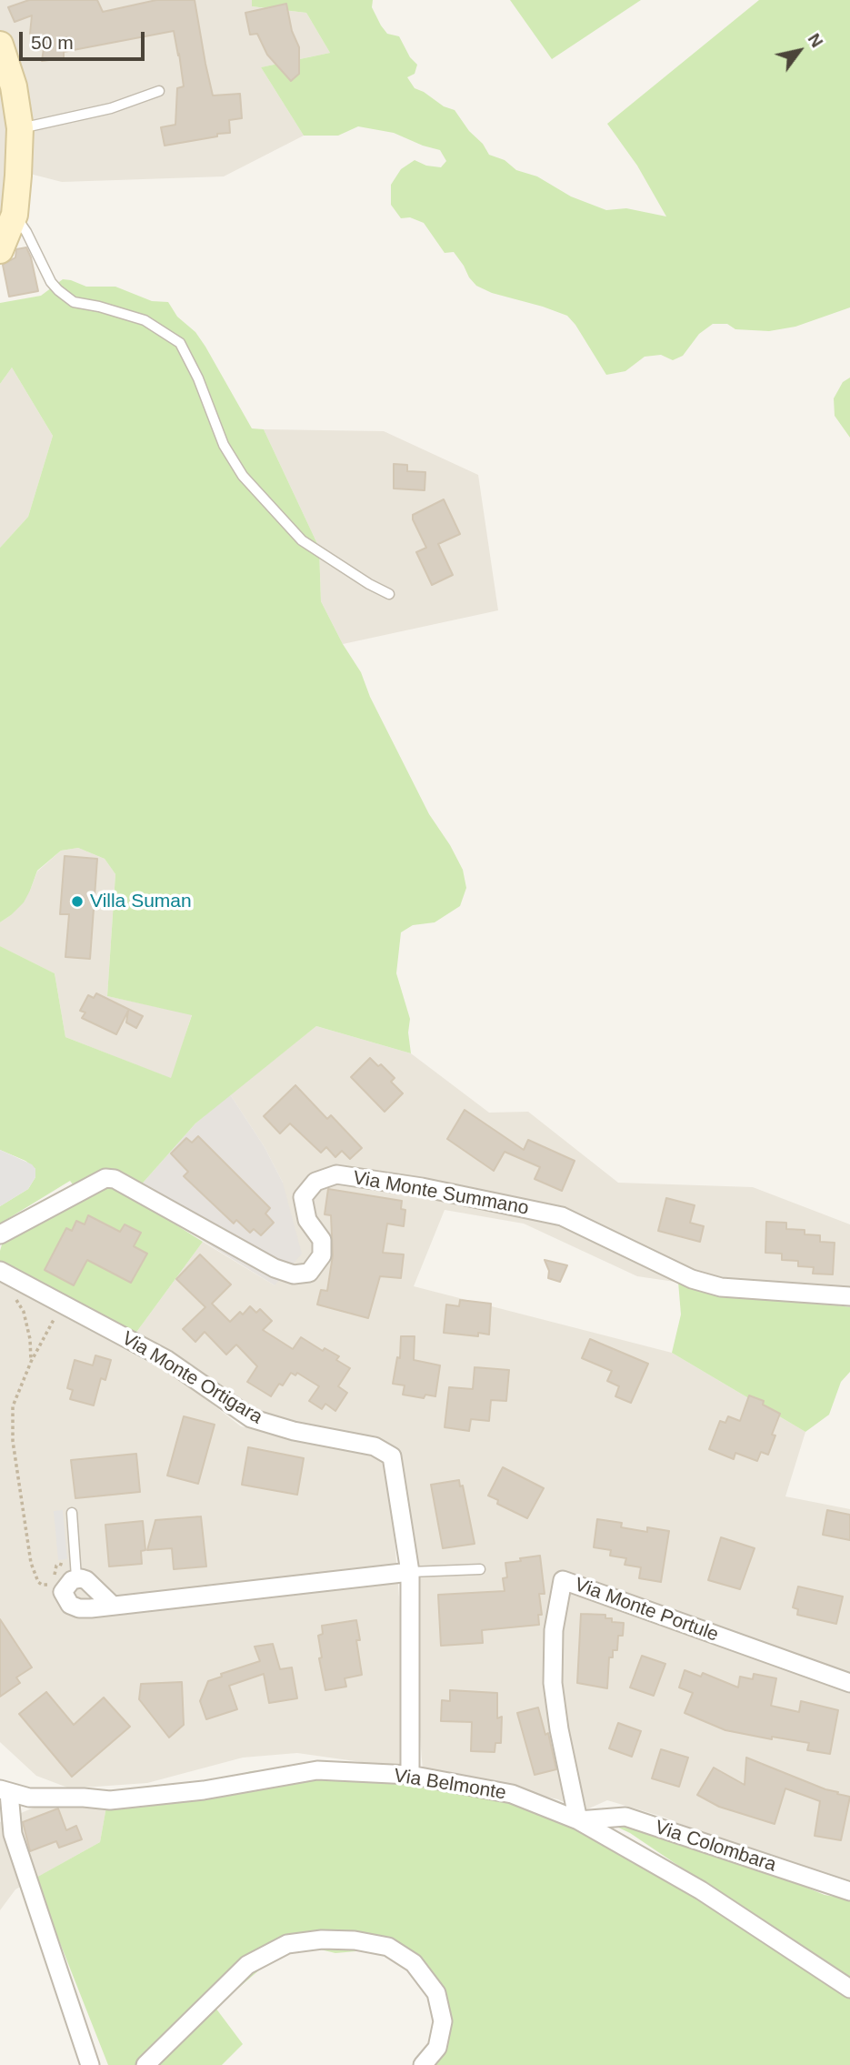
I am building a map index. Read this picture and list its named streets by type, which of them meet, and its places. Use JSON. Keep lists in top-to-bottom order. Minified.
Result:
{"streets":{"street":["Via Monte Summano","Via Monte Ortigara","Via Monte Portule","Via Belmonte","Via Colombara"]},"crossings":[["Via Monte Ortigara","Via Belmonte"],["Via Monte Portule","Via Belmonte"],["Via Monte Portule","Via Colombara"],["Via Belmonte","Via Colombara"]],"places":["Villa Suman"],"scale_bar":"50 m","north":"top right"}
